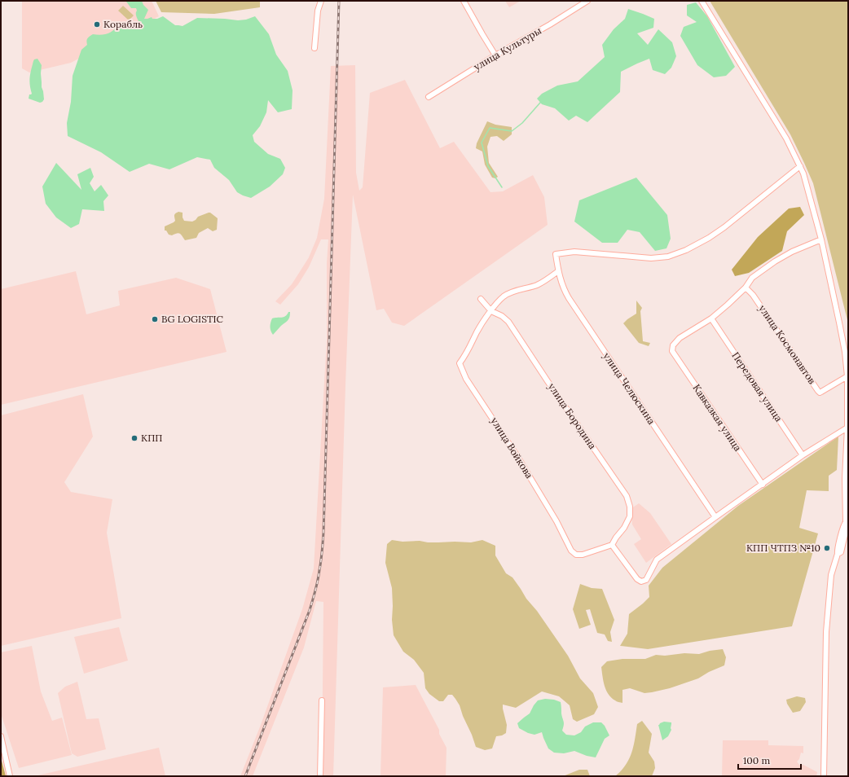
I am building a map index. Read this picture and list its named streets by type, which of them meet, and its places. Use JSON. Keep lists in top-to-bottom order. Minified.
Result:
{"streets":{"street":["улица Культуры","улица Космонавтов","Передовая улица","улица Челюскина","улица Бородина","Кавказкая улица","улица Войкова"]},"crossings":[["Передовая улица","Кавказкая улица"],["улица Бородина","улица Войкова"]],"places":["Корабль","BG LOGISTIC","КПП","КПП ЧТПЗ №10"],"scale_bar":"100 m"}
